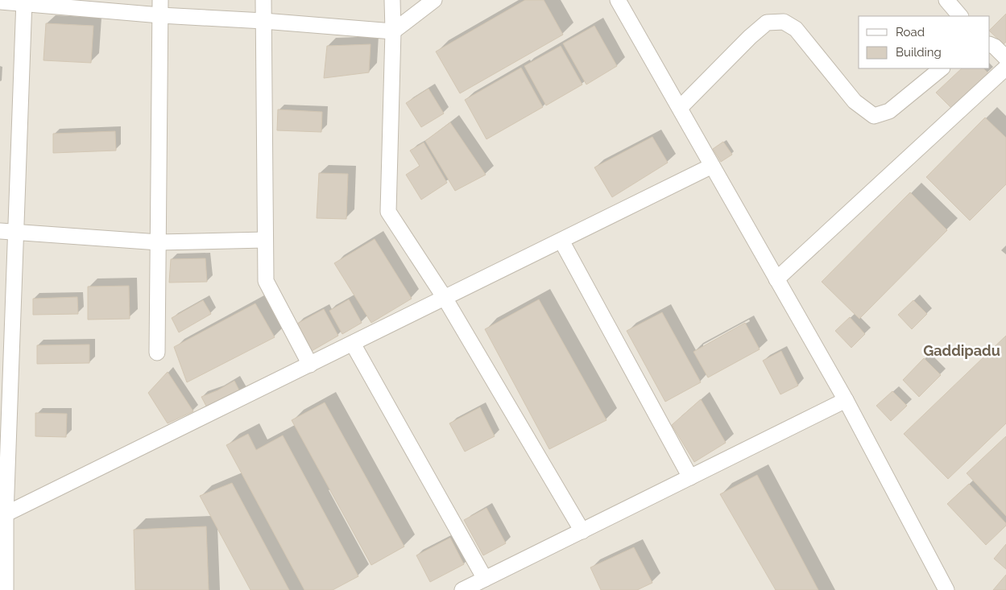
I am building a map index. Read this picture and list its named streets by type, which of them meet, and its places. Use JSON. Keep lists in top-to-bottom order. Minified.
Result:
{"districts":["Gaddipadu"],"legend":["Road","Building"]}
